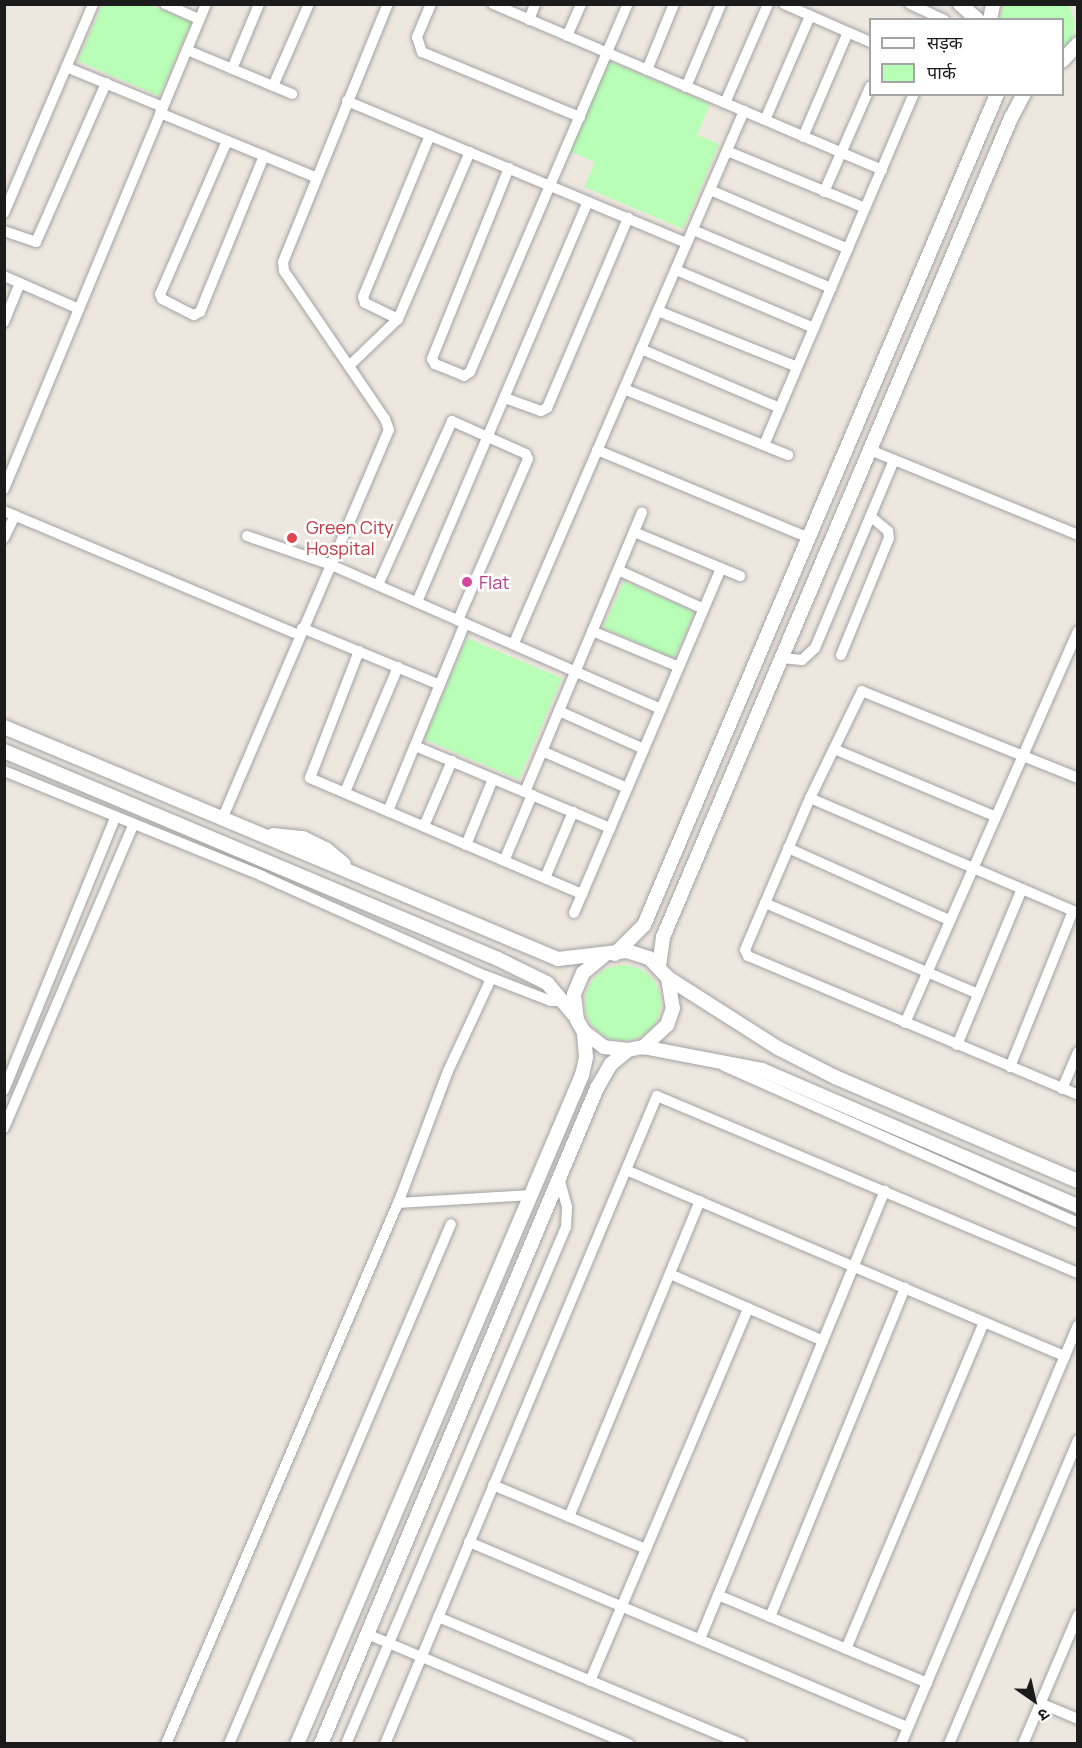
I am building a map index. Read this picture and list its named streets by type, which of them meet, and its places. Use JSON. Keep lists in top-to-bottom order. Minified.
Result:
{"places":["Green City Hospital","Flat"],"legend":["सड़क","पार्क"],"north":"bottom right"}
